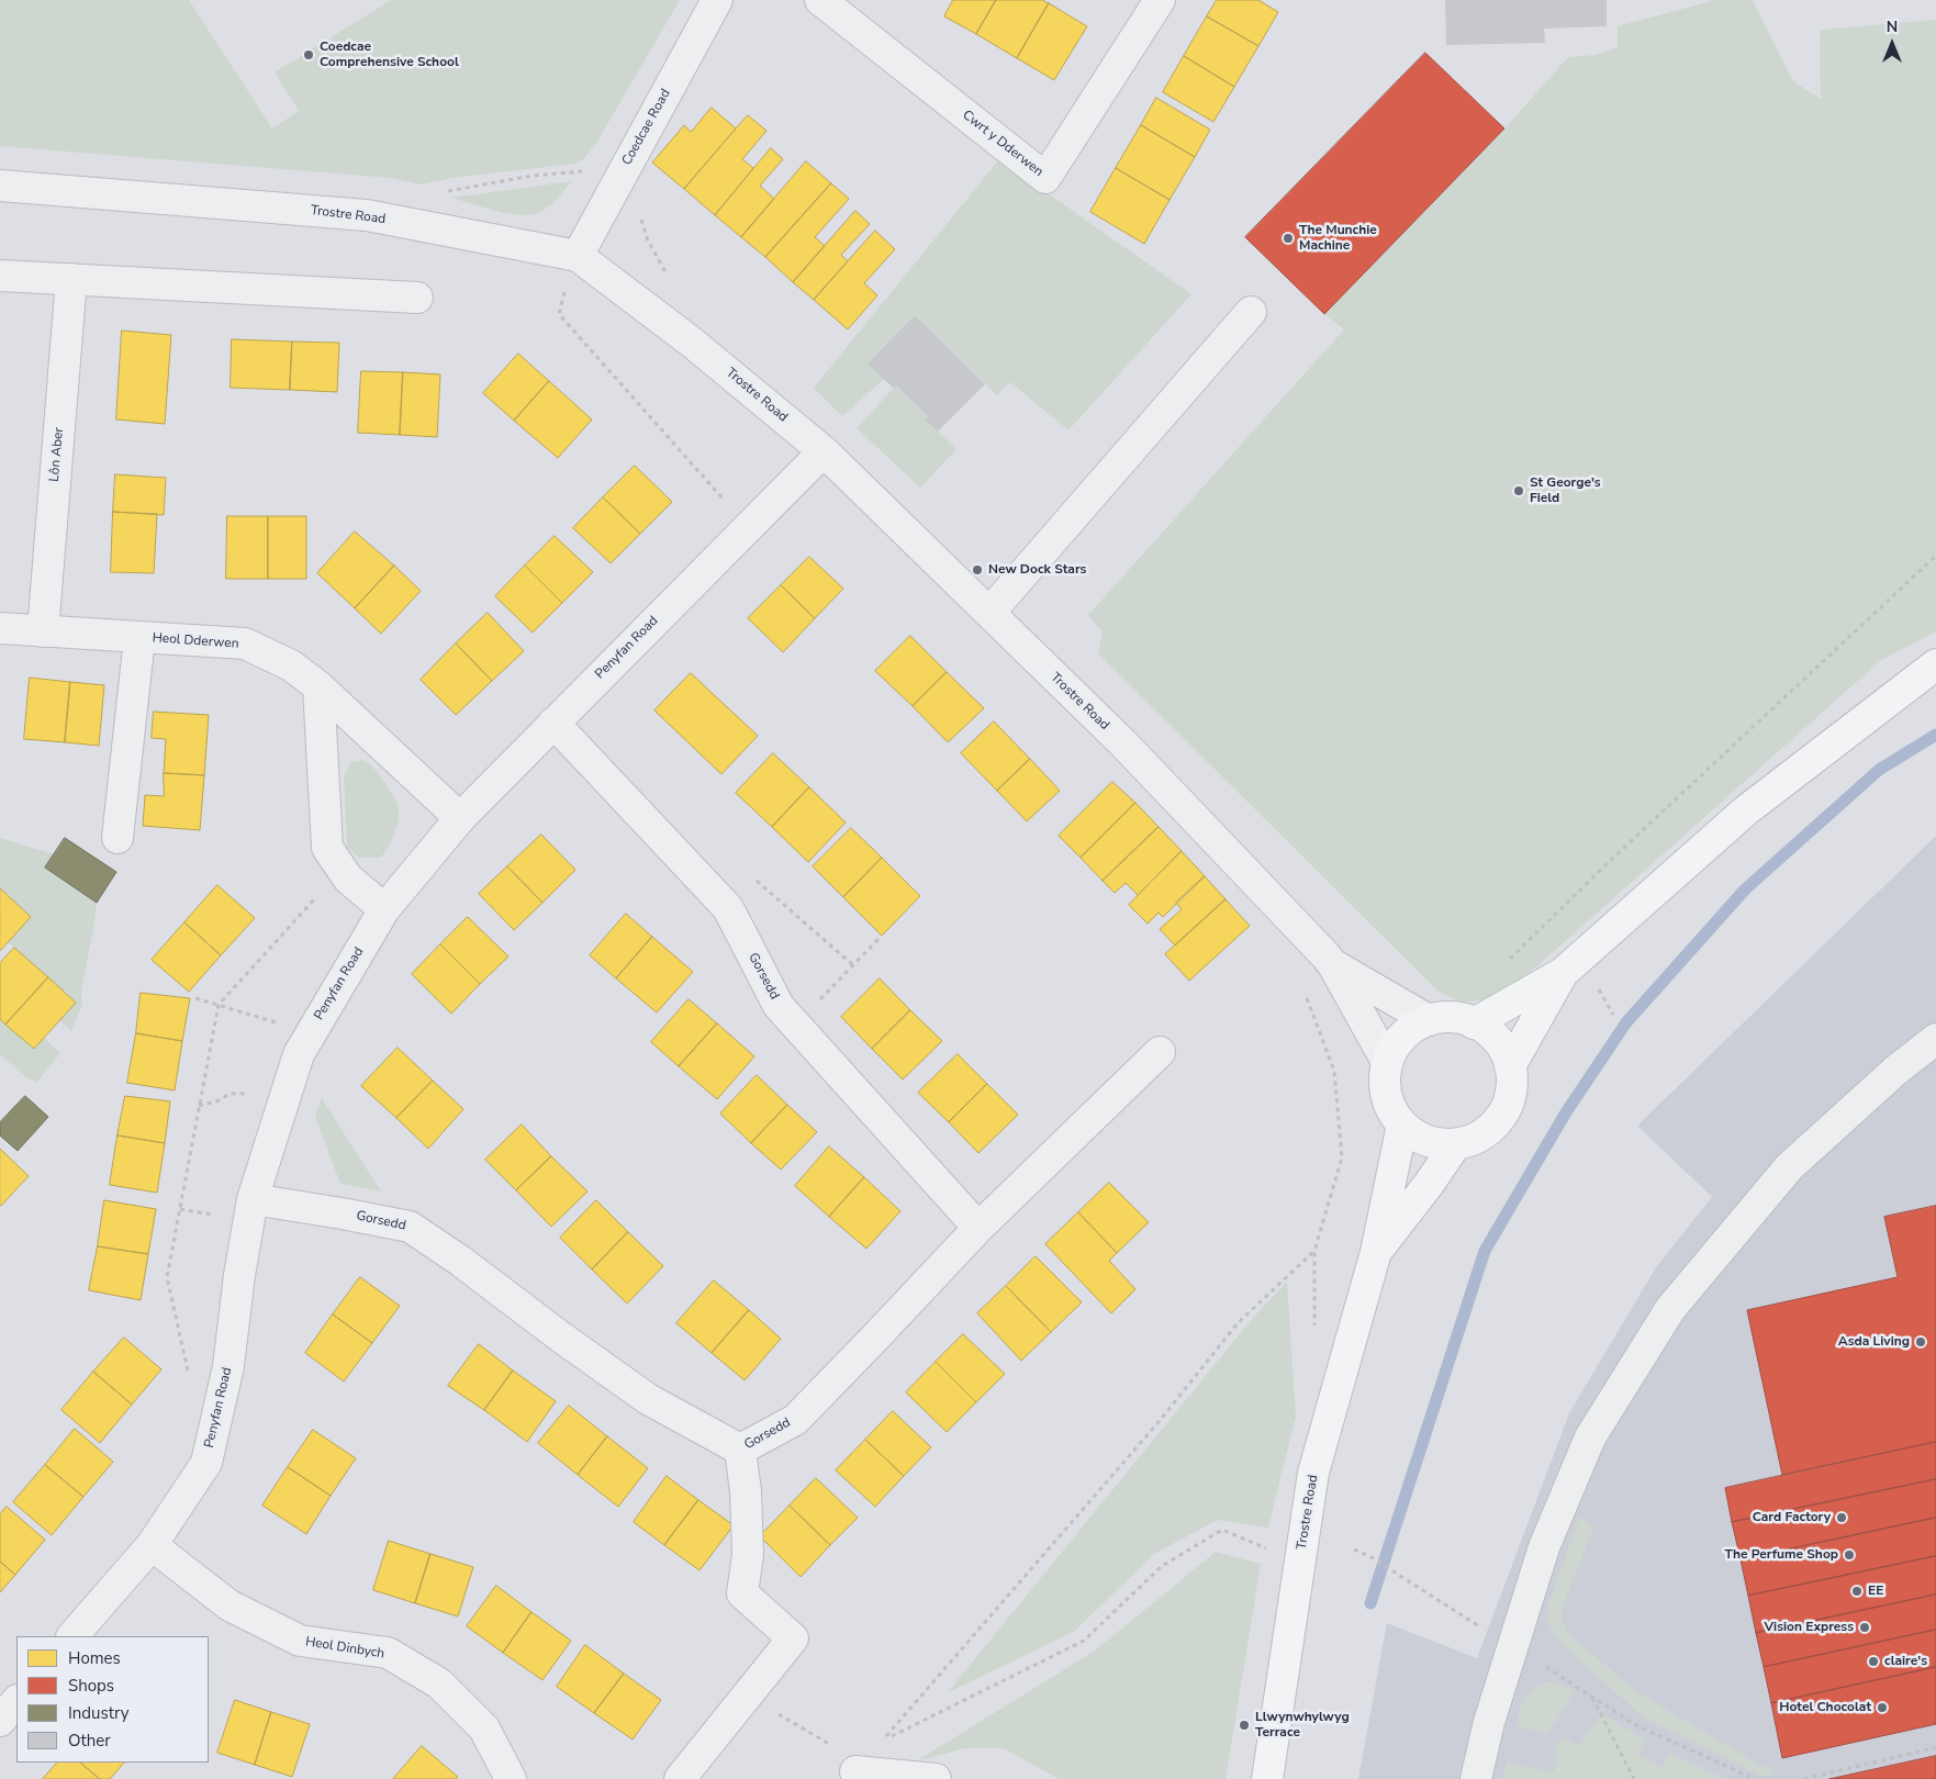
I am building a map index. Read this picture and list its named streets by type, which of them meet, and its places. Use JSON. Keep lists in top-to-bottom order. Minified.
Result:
{"streets":{"main road":["Trostre Road"],"street":["Coedcae Road","Cwrt y Dderwen","Lôn Aber","Heol Dderwen","Penyfan Road","Gorsedd","Heol Dinbych"]},"crossings":[["Coedcae Road","Trostre Road"],["Trostre Road","Penyfan Road"],["Lôn Aber","Heol Dderwen"],["Heol Dderwen","Penyfan Road"],["Penyfan Road","Gorsedd"],["Penyfan Road","Heol Dinbych"]],"places":["Coedcae Comprehensive School","The Munchie Machine","St George's Field","New Dock Stars","Asda Living","Card Factory","The Perfume Shop","EE","Vision Express","claire's","Hotel Chocolat","Llwynwhylwyg Terrace"],"legend":["Homes","Shops","Industry","Other"],"north":"top"}
